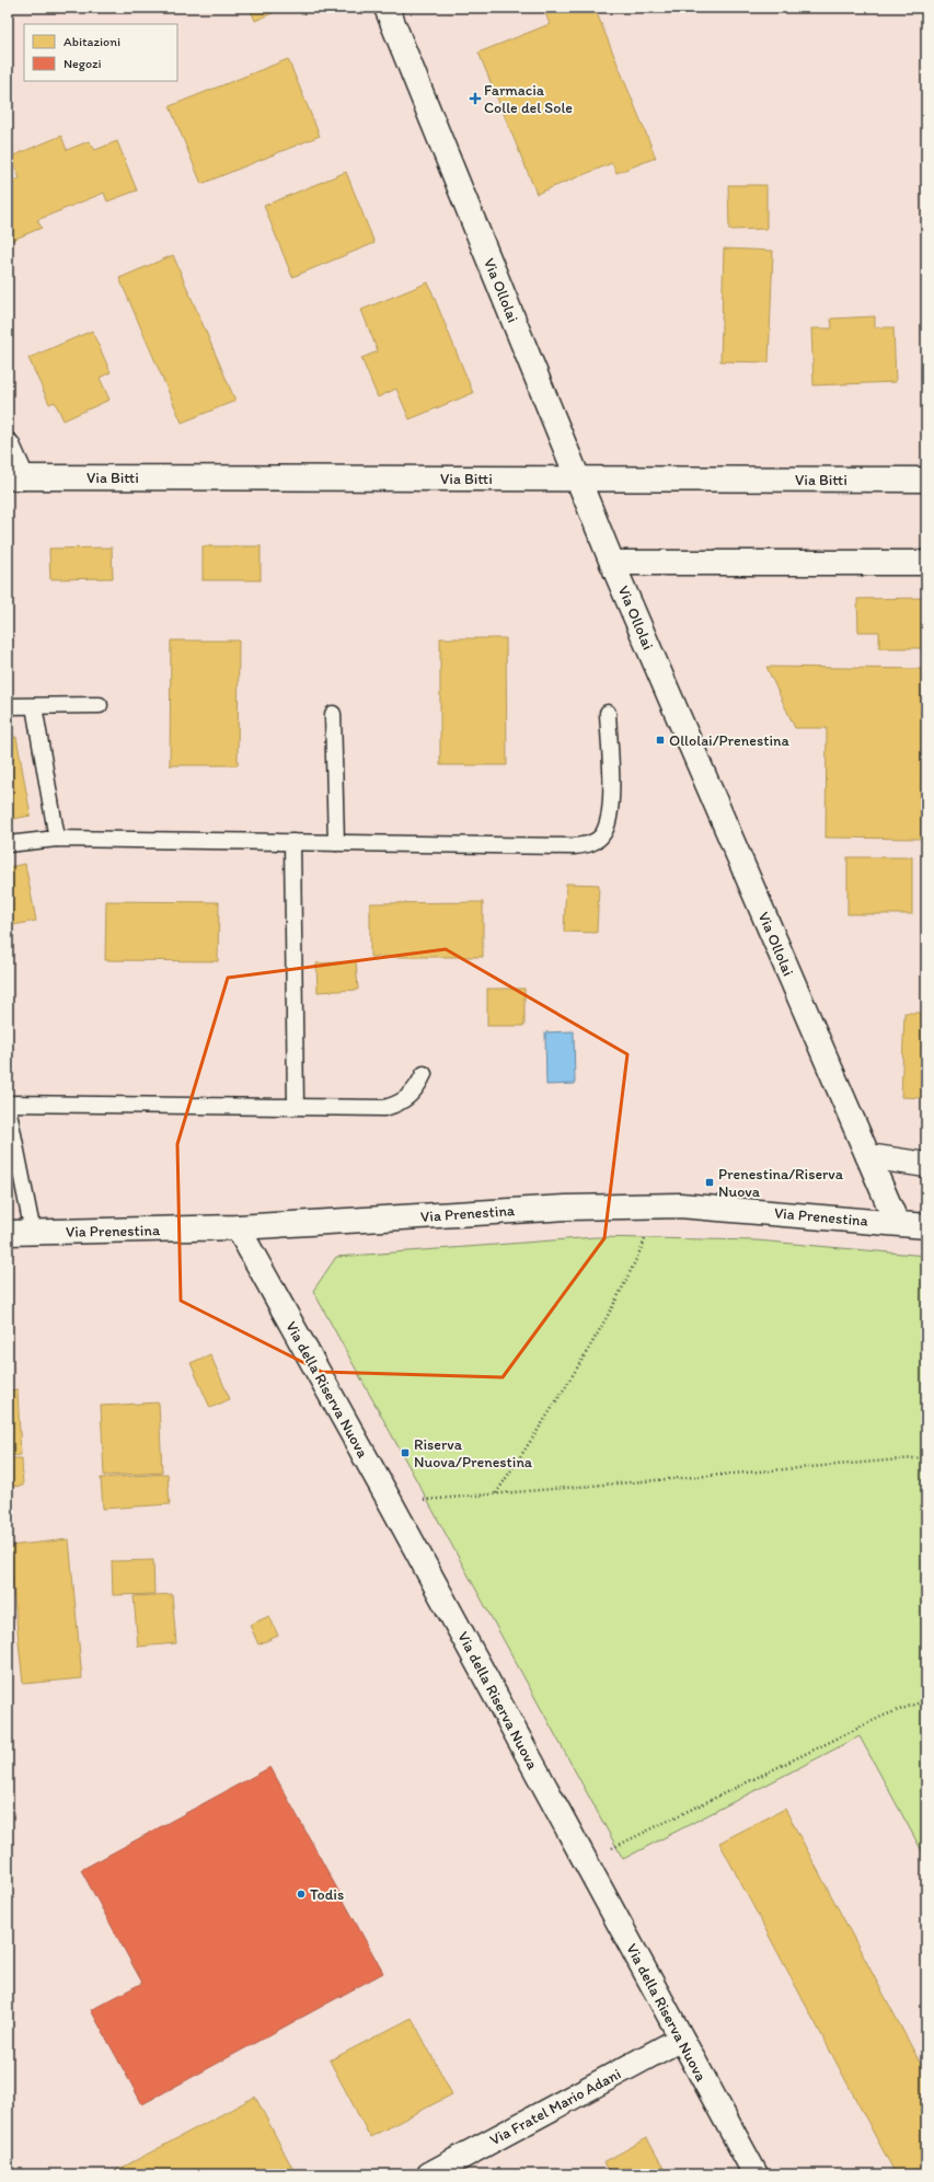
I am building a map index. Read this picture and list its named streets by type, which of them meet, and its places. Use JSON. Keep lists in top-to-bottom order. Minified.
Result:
{"streets":{"street":["Via Ollolai","Via Bitti","Via Prenestina","Via della Riserva Nuova","Via Fratel Mario Adani"]},"crossings":[["Via Ollolai","Via Bitti"],["Via Ollolai","Via Prenestina"],["Via Prenestina","Via della Riserva Nuova"],["Via della Riserva Nuova","Via Fratel Mario Adani"]],"places":{"health":["Farmacia Colle del Sole"],"transit":["Ollolai/Prenestina","Prenestina/Riserva Nuova","Riserva Nuova/Prenestina"],"other":["Todis"]},"legend":["Abitazioni","Negozi"]}
